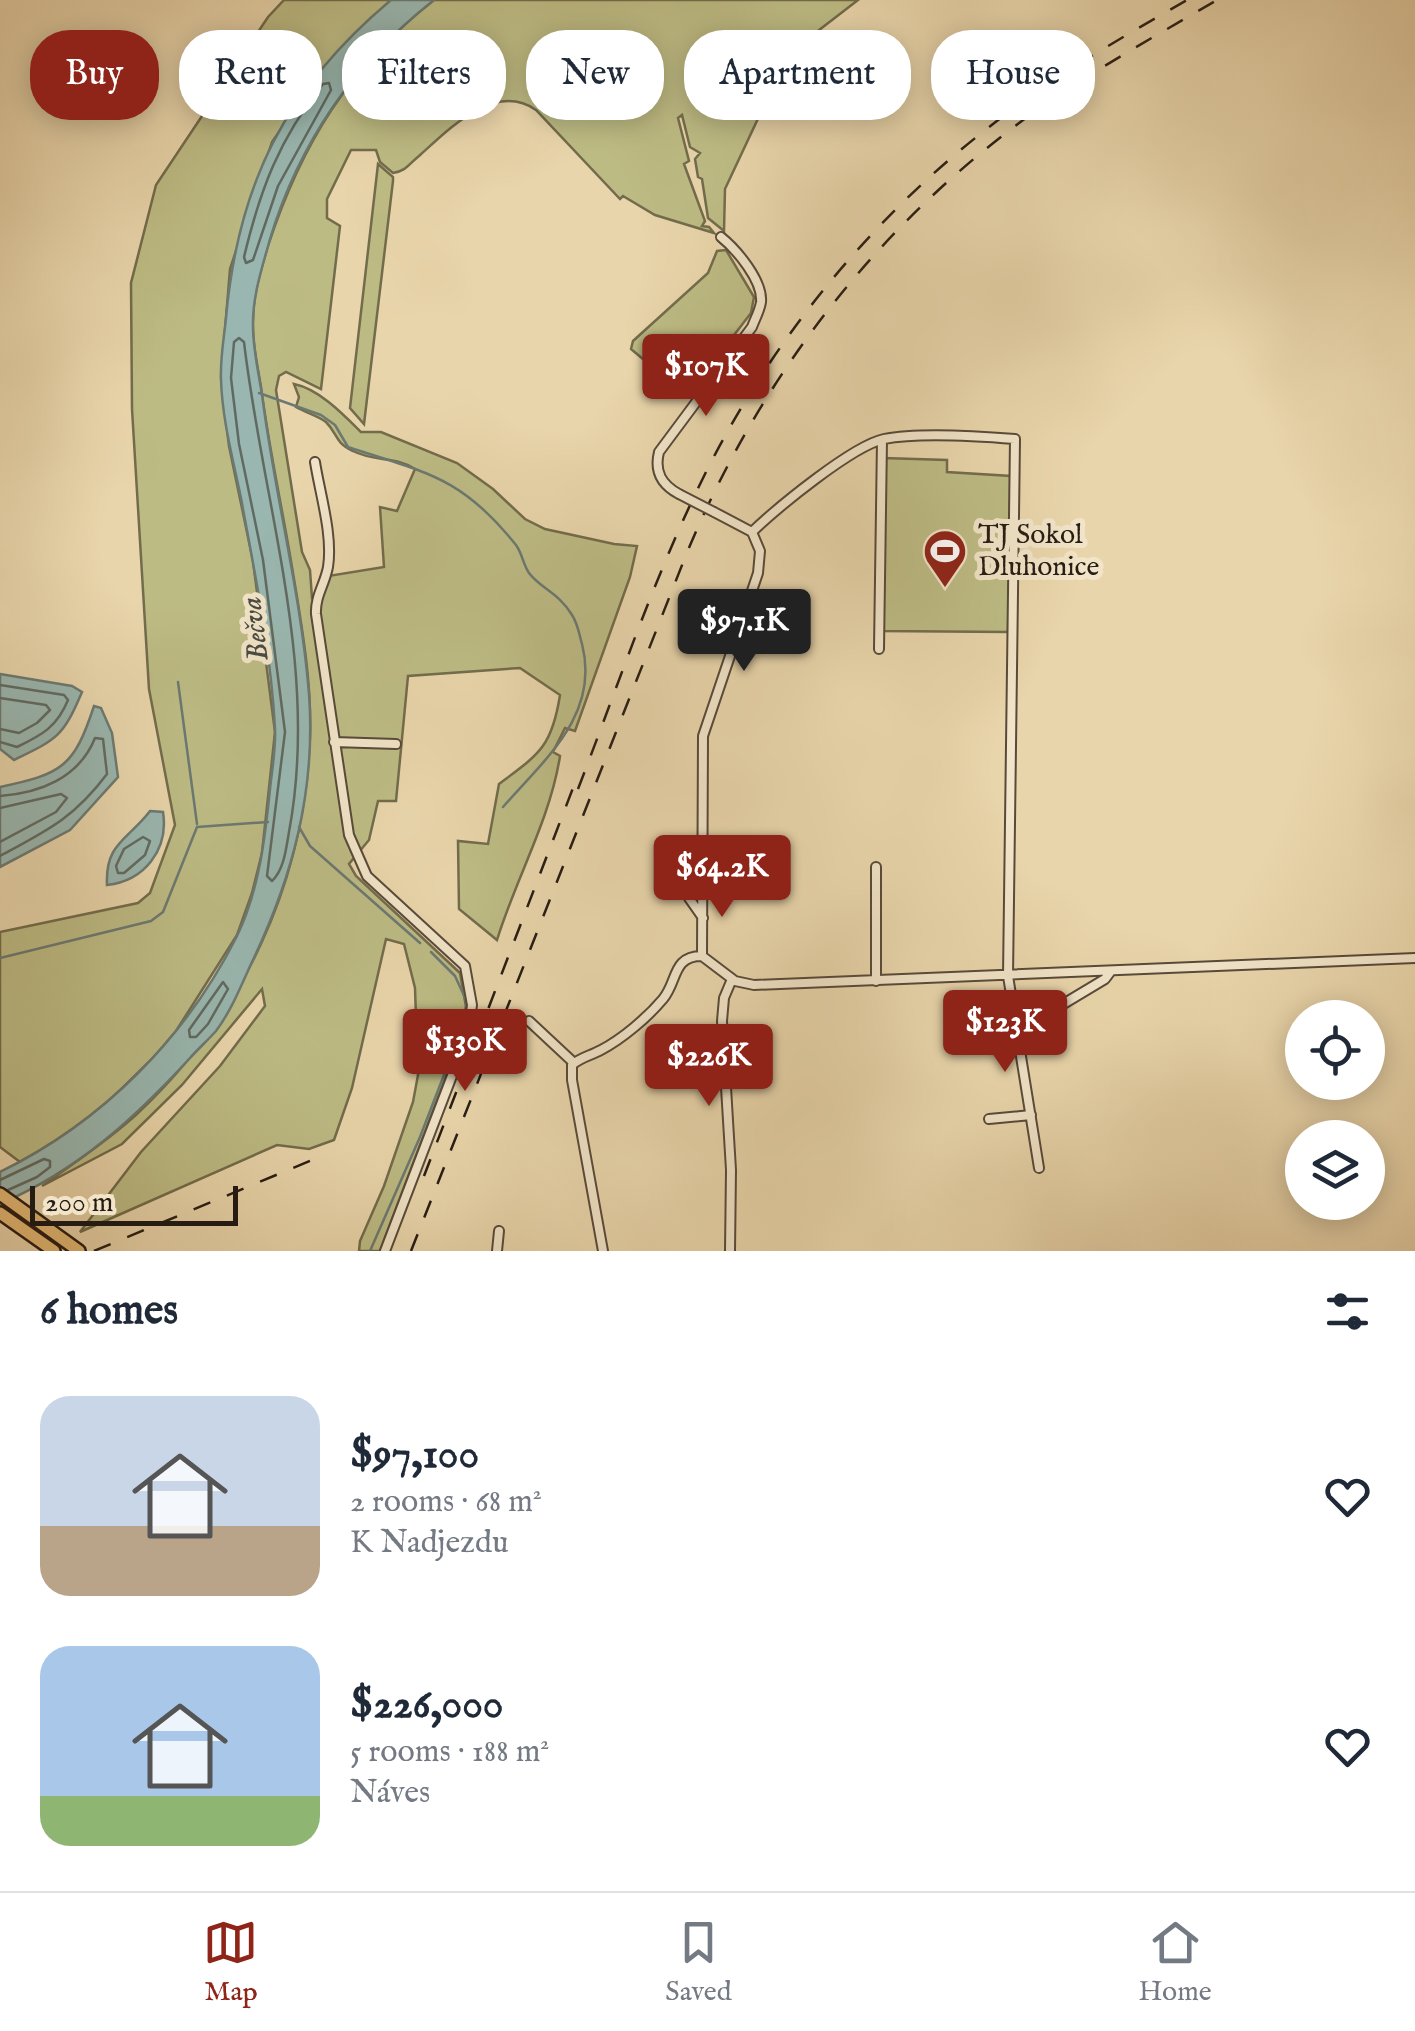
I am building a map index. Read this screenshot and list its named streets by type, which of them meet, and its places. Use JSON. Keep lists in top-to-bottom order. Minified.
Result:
{"water":["Bečva"],"places":{"sports":["TJ Sokol Dluhonice"]},"scale_bar":"200 m","page":{"chip":["Buy","Rent","Filters","New","Apartment","House"],"price":["$107K","$97.1K","$64.2K","$123K","$130K","$226K"],"scale":"200 m","heading":"6 homes","list":[{"name":"$97,100","note":"2 rooms · 68 m² · K Nadjezdu"},{"name":"$226,000","note":"5 rooms · 188 m² · Náves"}],"tabs":["Map","Saved","Home"]}}
